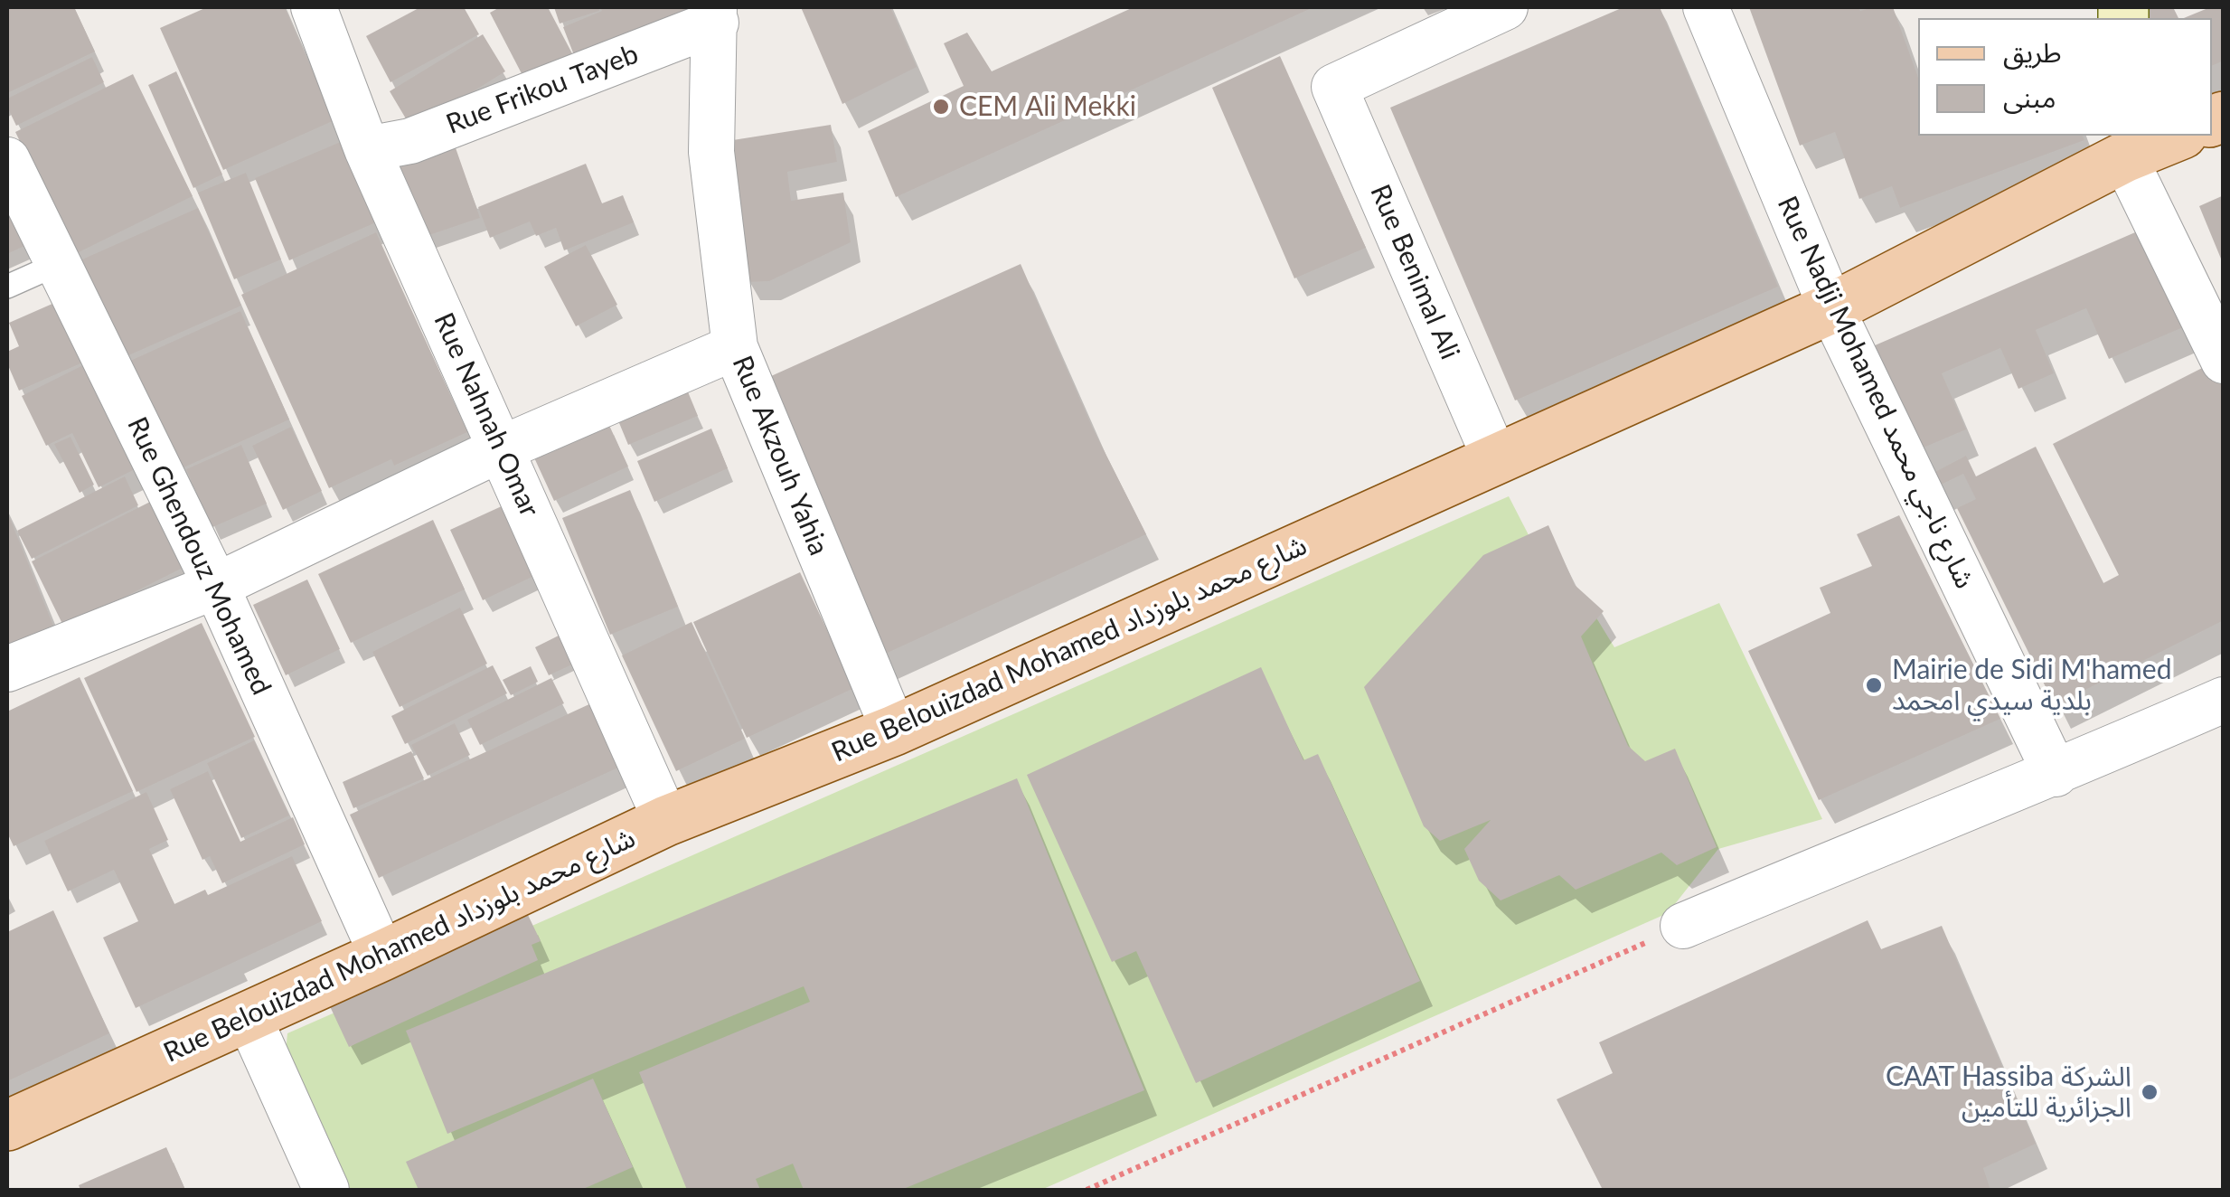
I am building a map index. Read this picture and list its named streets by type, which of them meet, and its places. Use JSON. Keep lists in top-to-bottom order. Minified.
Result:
{"streets":{"main road":["Rue Belouizdad Mohamed شارع محمد بلوزداد"],"street":["Rue Frikou Tayeb","Rue Benimal Ali","Rue Nadji Mohamed شارع ناجي محمد","Rue Nahnah Omar","Rue Akzouh Yahia","Rue Ghendouz Mohamed"]},"crossings":[["Rue Frikou Tayeb","Rue Nahnah Omar"],["Rue Frikou Tayeb","Rue Akzouh Yahia"],["Rue Benimal Ali","Rue Belouizdad Mohamed شارع محمد بلوزداد"],["Rue Nadji Mohamed شارع ناجي محمد","Rue Belouizdad Mohamed شارع محمد بلوزداد"],["Rue Nahnah Omar","Rue Belouizdad Mohamed شارع محمد بلوزداد"],["Rue Akzouh Yahia","Rue Belouizdad Mohamed شارع محمد بلوزداد"],["Rue Ghendouz Mohamed","Rue Belouizdad Mohamed شارع محمد بلوزداد"]],"places":["CEM Ali Mekki","Mairie de Sidi M'hamed بلدية سيدي امحمد","CAAT Hassiba الشركة الجزائرية للتأمين"],"legend":["طريق","مبنى"]}
